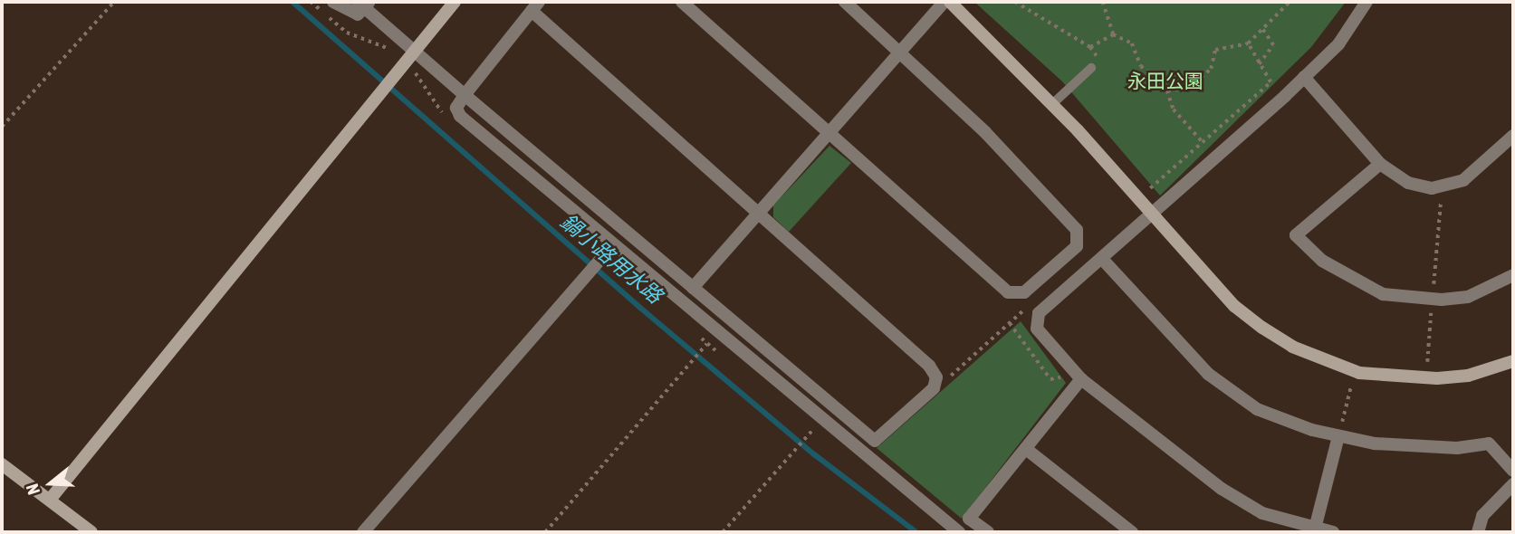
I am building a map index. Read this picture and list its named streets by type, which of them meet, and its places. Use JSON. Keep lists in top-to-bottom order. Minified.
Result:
{"water":["鍋小路用水路"],"parks":["永田公園"],"north":"left"}
